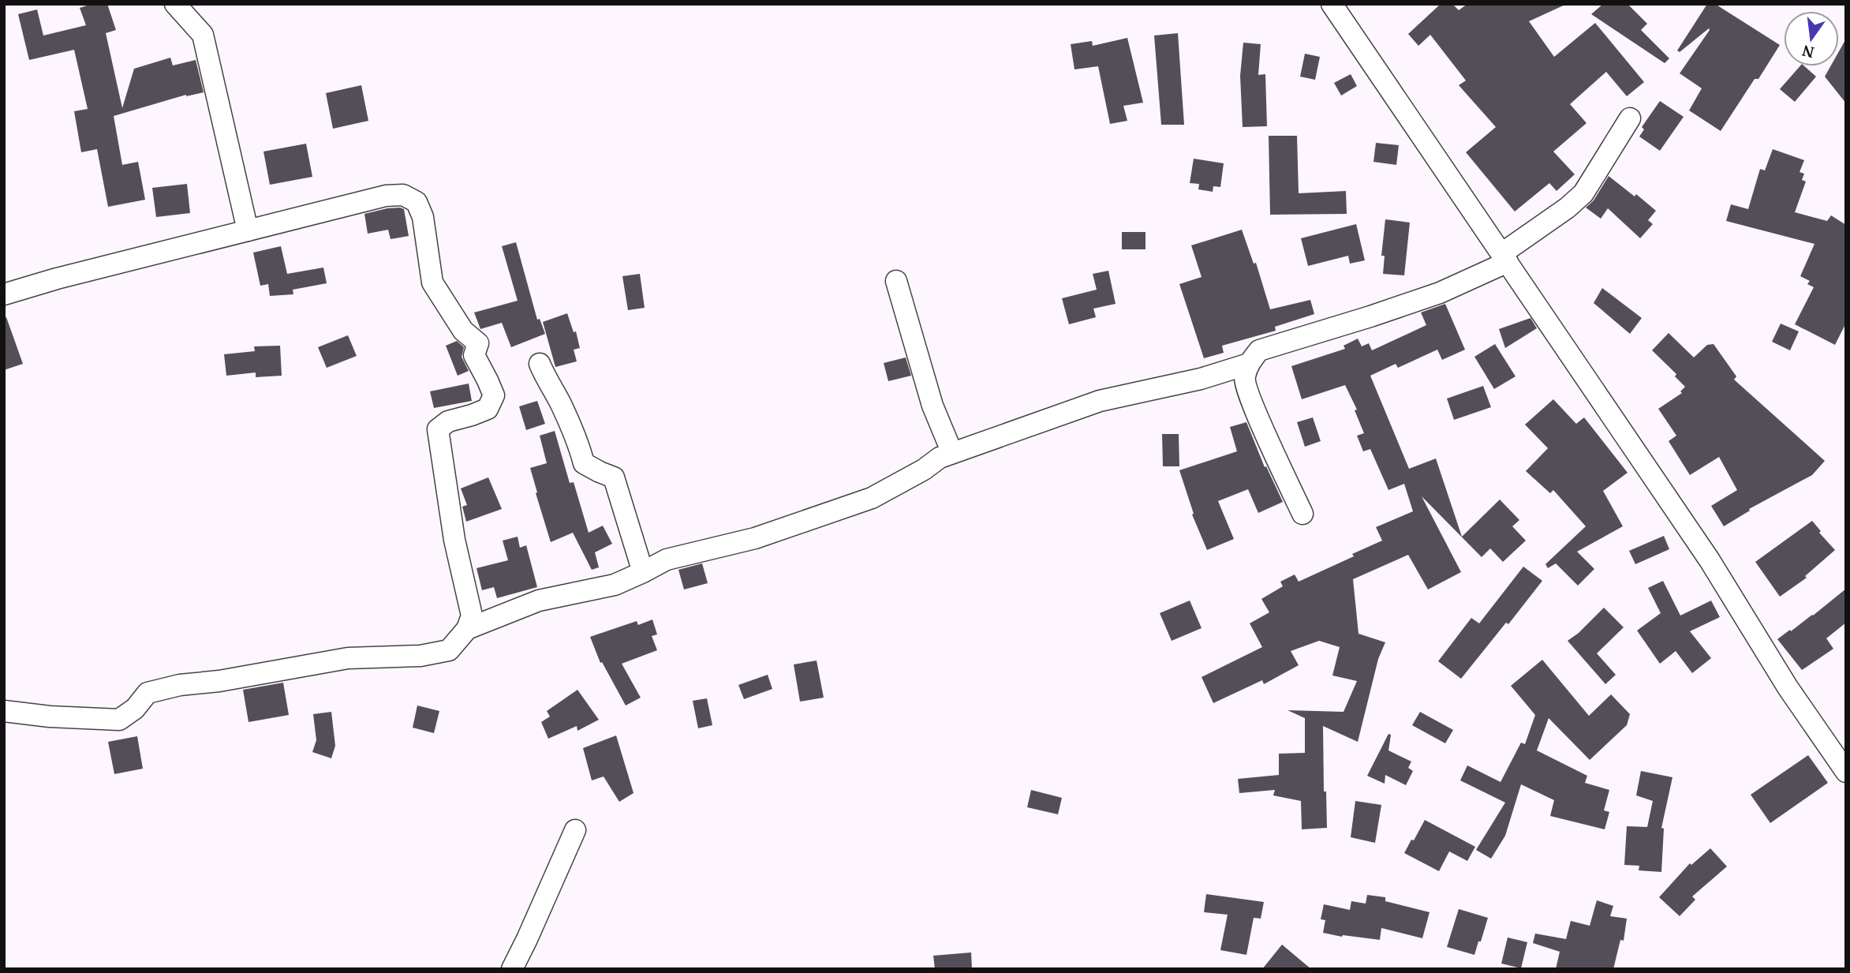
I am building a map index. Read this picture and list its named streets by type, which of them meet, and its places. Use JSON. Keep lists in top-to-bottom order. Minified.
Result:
{"north":"bottom"}
